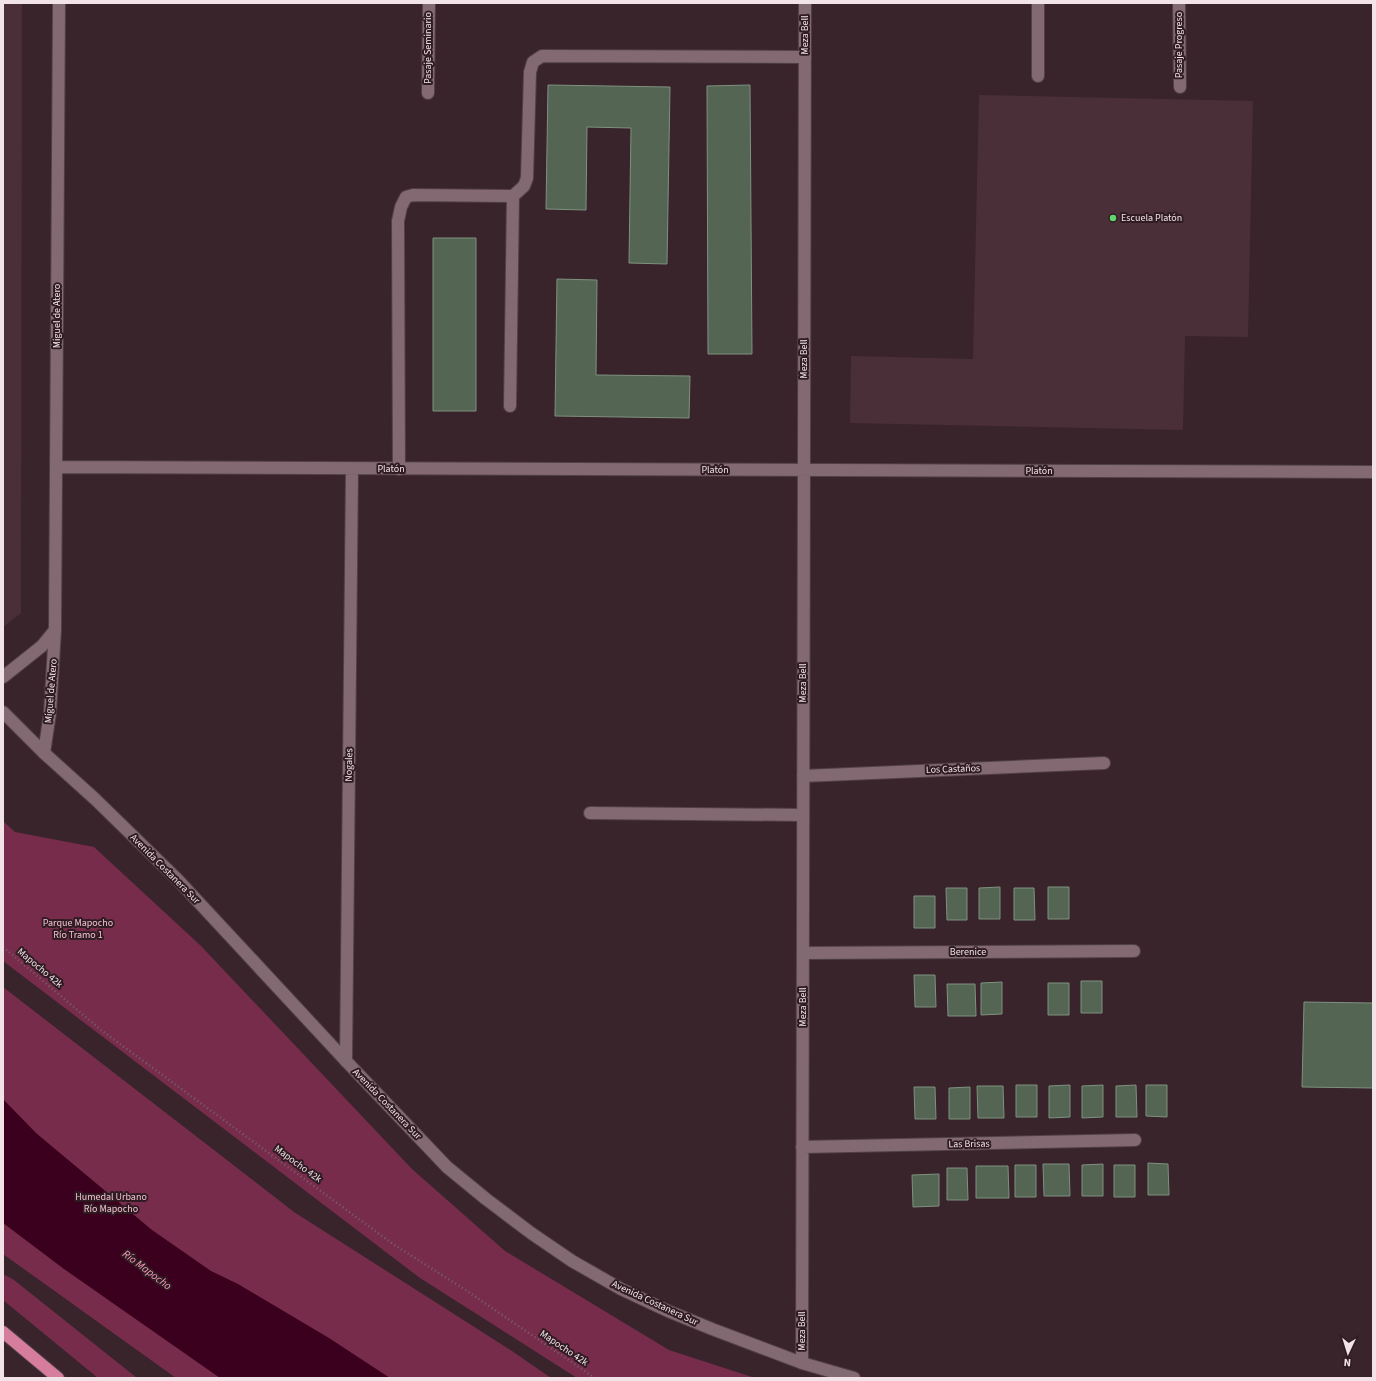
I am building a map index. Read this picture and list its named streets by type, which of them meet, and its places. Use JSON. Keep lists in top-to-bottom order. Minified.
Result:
{"streets":{"street":["Meza Bell","Pasaje Progreso","Pasaje Seminario","Miguel de Atero","Platón","Nogales","Los Castaños","Avenida Costanera Sur","Berenice","Las Brisas"],"path":["Mapocho 42k"]},"crossings":[["Meza Bell","Platón"],["Meza Bell","Los Castaños"],["Meza Bell","Avenida Costanera Sur"],["Meza Bell","Berenice"],["Meza Bell","Las Brisas"],["Miguel de Atero","Platón"],["Miguel de Atero","Avenida Costanera Sur"],["Platón","Nogales"],["Nogales","Avenida Costanera Sur"]],"water":["Río Mapocho"],"parks":["Parque Mapocho Río Tramo 1","Humedal Urbano Río Mapocho"],"places":["Escuela Platón"],"north":"bottom"}
